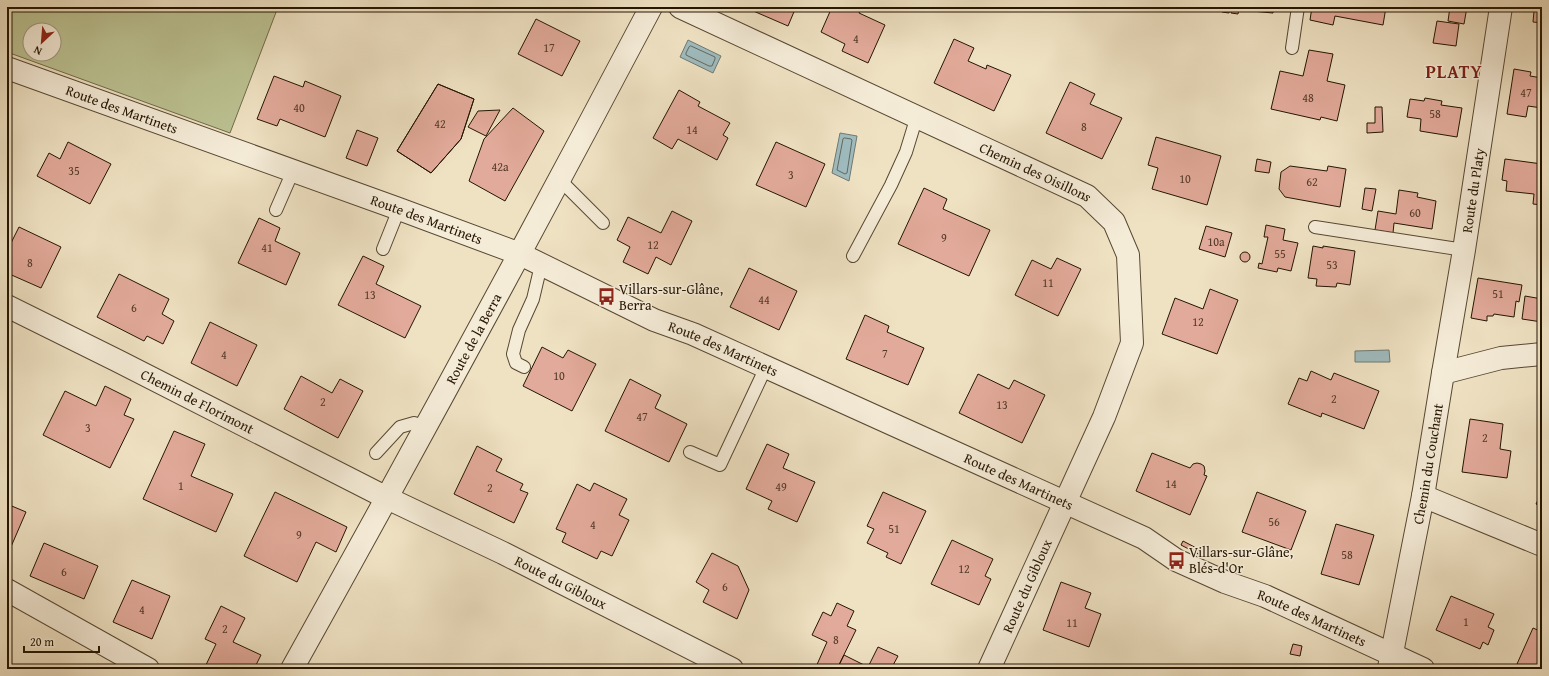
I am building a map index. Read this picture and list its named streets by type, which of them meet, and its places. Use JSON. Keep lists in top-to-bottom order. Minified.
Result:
{"streets":{"street":["Route des Martinets","Chemin des Oisillons","Route du Platy","Route de la Berra","Chemin de Florimont","Chemin du Couchant","Route du Gibloux"]},"crossings":[["Route des Martinets","Chemin des Oisillons"],["Route des Martinets","Route de la Berra"],["Route des Martinets","Chemin du Couchant"],["Route des Martinets","Route du Gibloux"],["Chemin des Oisillons","Route du Gibloux"],["Route du Platy","Chemin du Couchant"],["Route de la Berra","Chemin de Florimont"],["Route de la Berra","Route du Gibloux"],["Chemin de Florimont","Route du Gibloux"]],"districts":["PLATY"],"places":{"bus stop":["Villars-sur-Glâne, Berra","Villars-sur-Glâne, Blés-d'Or"]},"house_numbers":["4","17","47","48","40","58","42","8","14","42a","35","3","10","62","60","9","10a","12","41","55","8","53","11","51","13","44","6","12","7","4","10","2","2","13","47","3","2","14","1","49","2","56","4","51","9","58","12","6","6","4","1","11","2","8"],"scale_bar":"20 m","north":"bottom left"}
